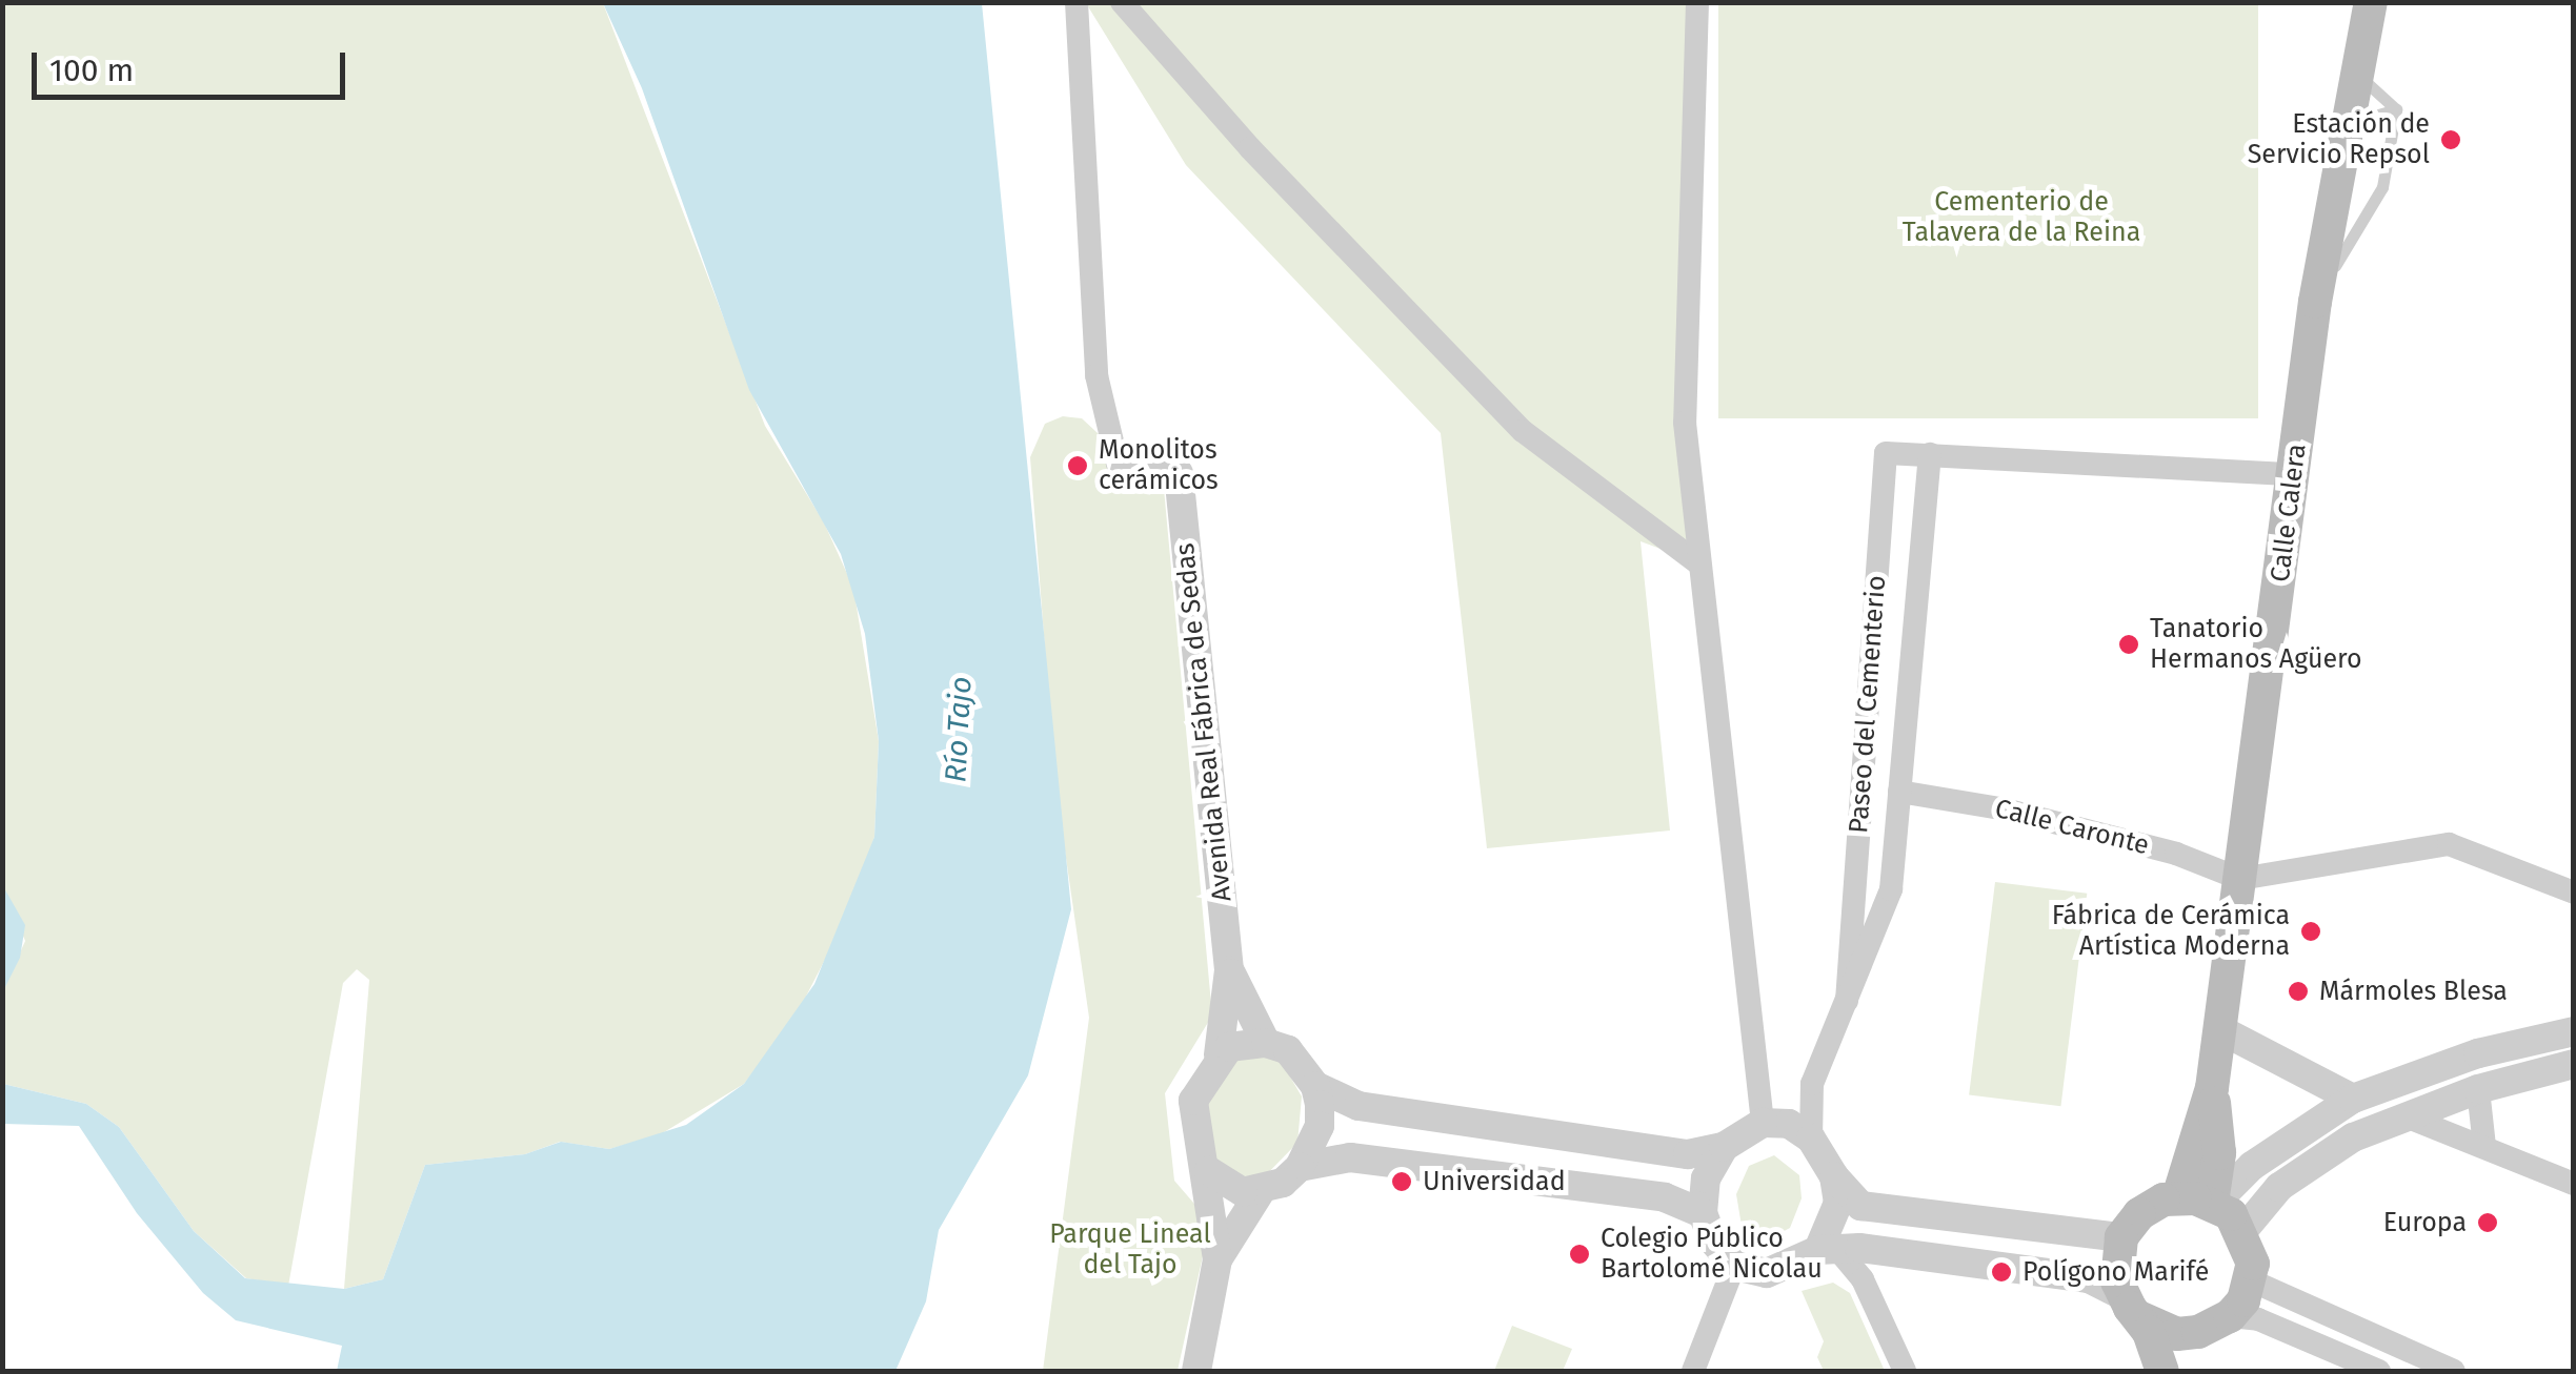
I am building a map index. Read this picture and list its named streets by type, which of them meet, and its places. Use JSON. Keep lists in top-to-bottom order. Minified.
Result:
{"streets":{"main road":["Calle Calera"],"street":["Paseo del Cementerio","Avenida Real Fábrica de Sedas","Calle Caronte"]},"crossings":[["Calle Calera","Paseo del Cementerio"],["Calle Calera","Calle Caronte"],["Paseo del Cementerio","Calle Caronte"]],"water":["Río Tajo"],"parks":["Cementerio de Talavera de la Reina","Parque Lineal del Tajo"],"places":["Estación de Servicio Repsol","Monolitos cerámicos","Tanatorio Hermanos Agüero","Fábrica de Cerámica Artística Moderna","Mármoles Blesa","Universidad","Europa","Colegio Público Bartolomé Nicolau","Polígono Marifé"],"scale_bar":"100 m"}
